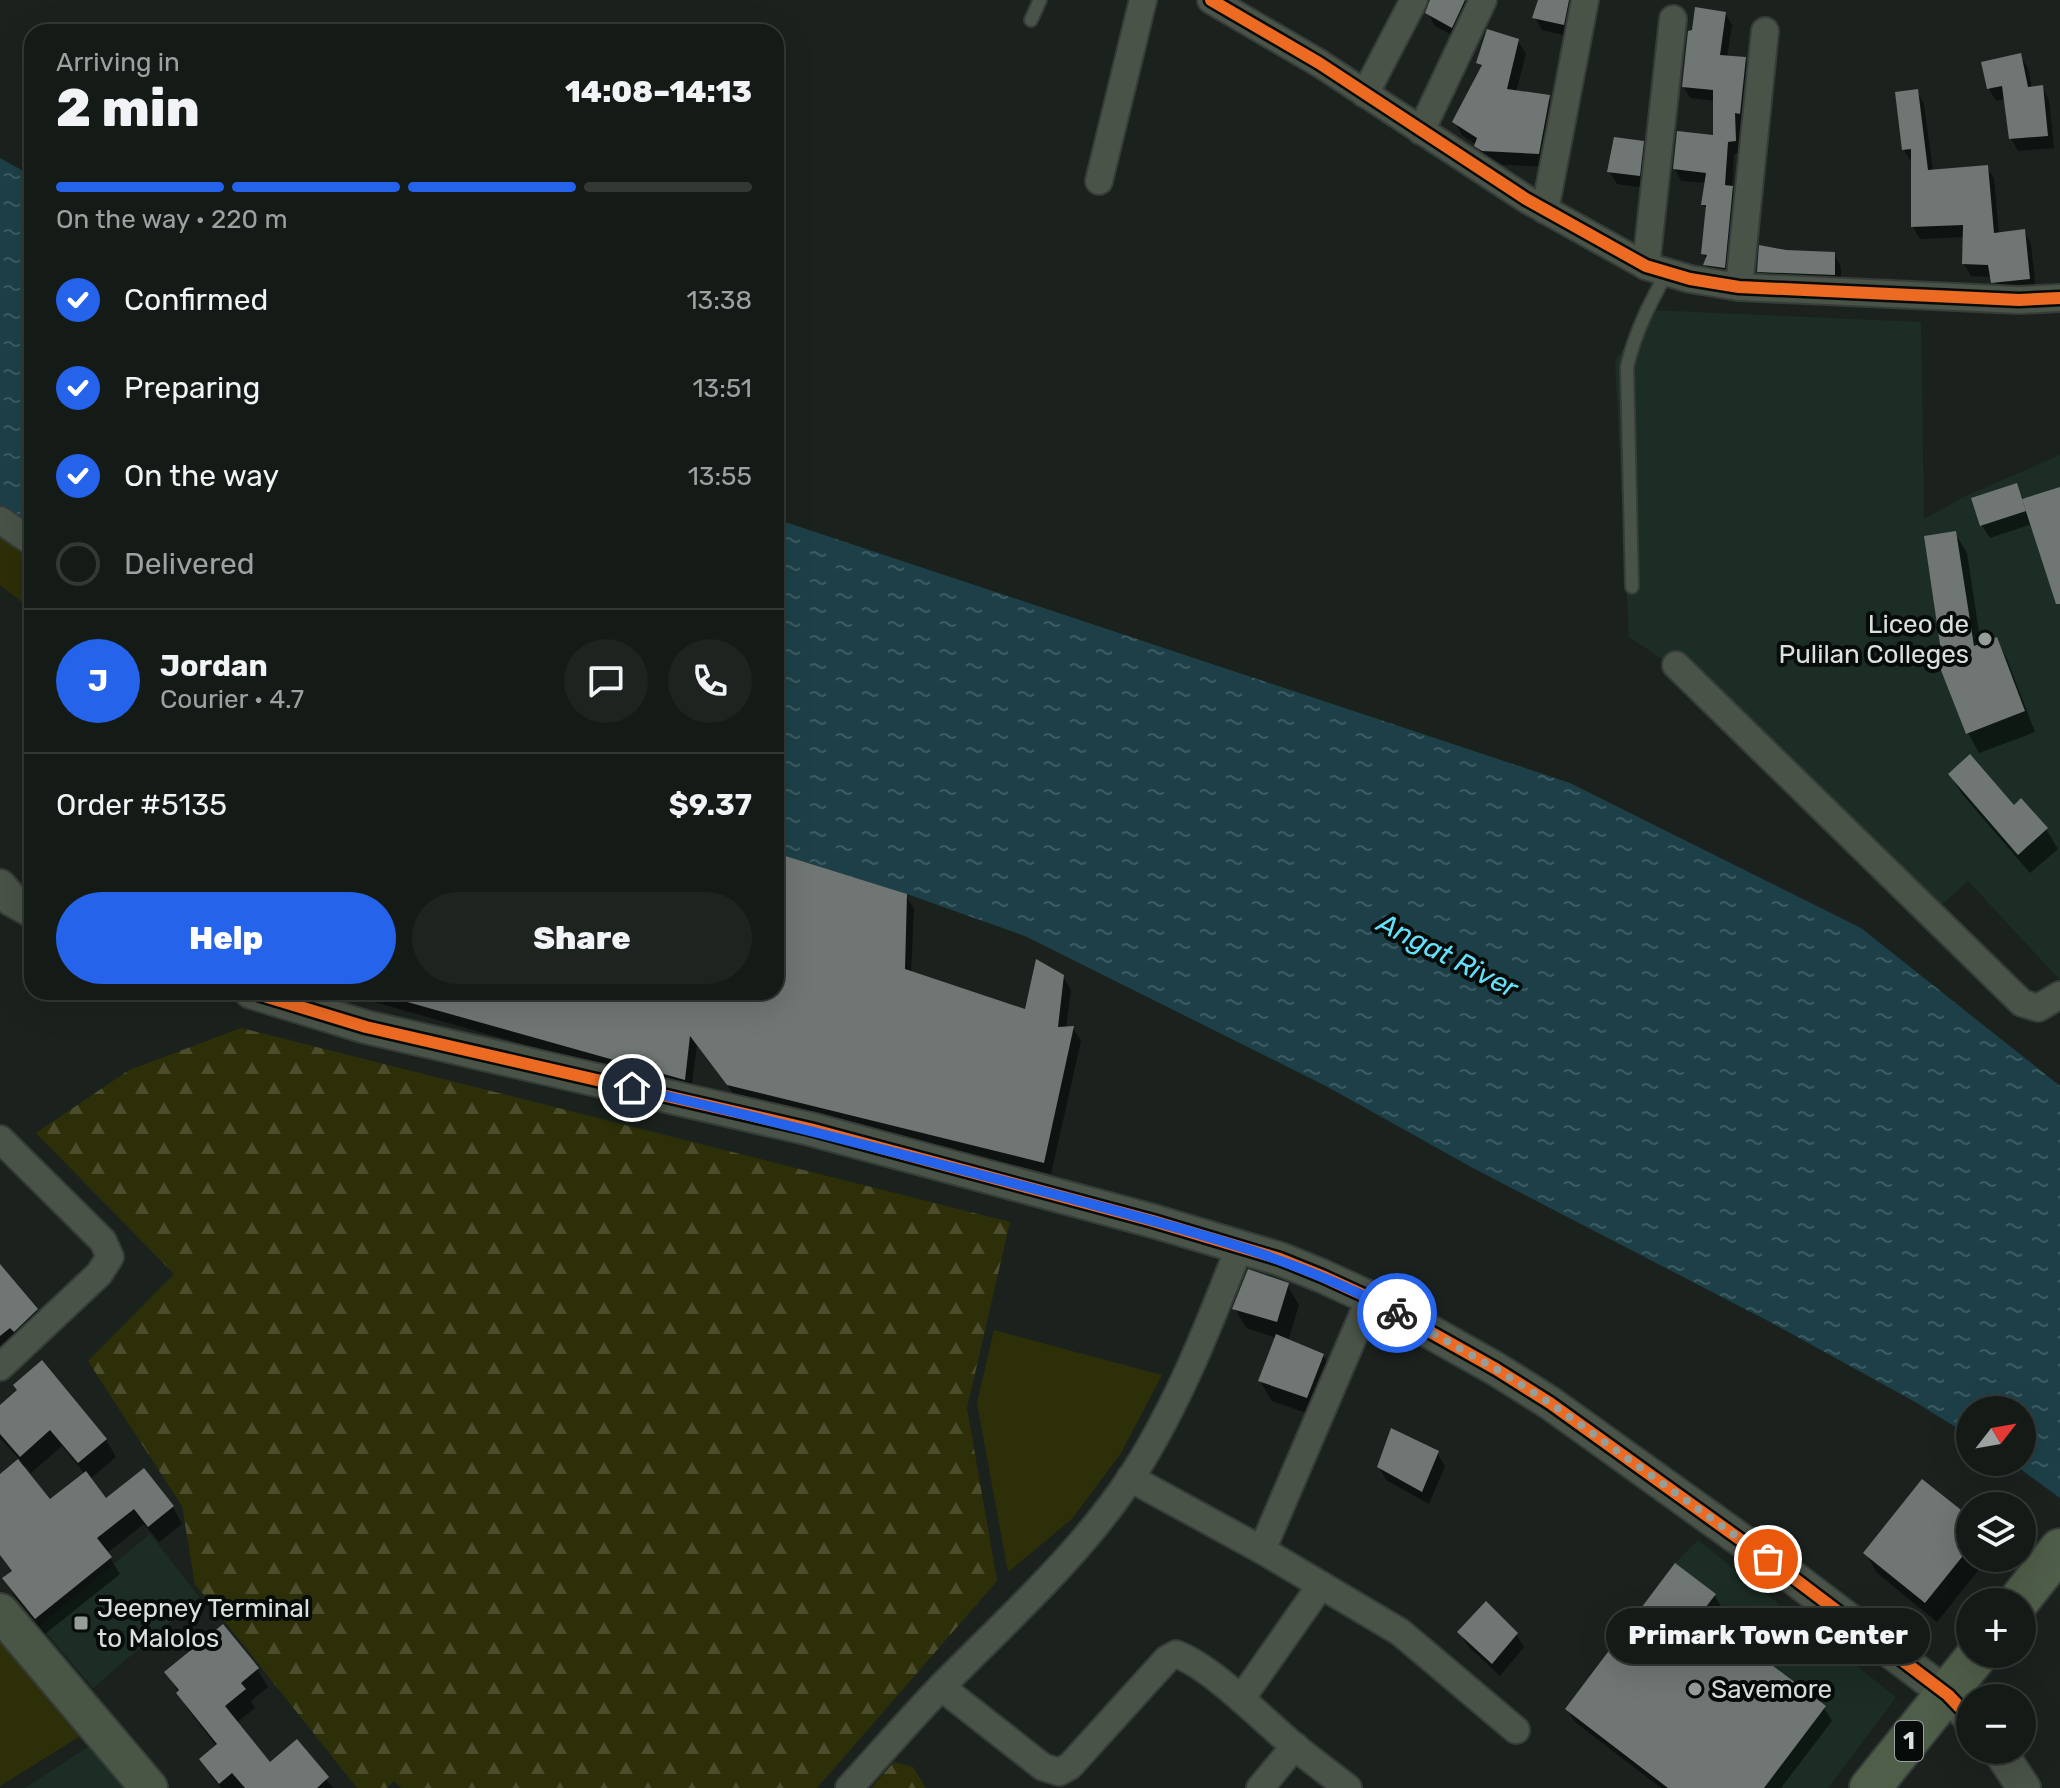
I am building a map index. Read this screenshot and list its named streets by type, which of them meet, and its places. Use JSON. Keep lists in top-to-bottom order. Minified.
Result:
{"streets":{"main road":["1"]},"water":["Angat River"],"places":{"other":["Liceo de Pulilan Colleges","Primark Town Center","Savemore"],"transit":["Jeepney Terminal to Malolos"]},"north":"top right","page":{"heading":["2 min","Arriving in","14:08–14:13"],"panel":["Jordan","Courier · 4.7","Order #5135","$9.37"],"bar":"On the way · 220 m","list":[["Confirmed","13:38"],["Preparing","13:51"],["On the way","13:55"],"Delivered"],"round":"J","buttons":["Help","Share"],"map_buttons":["+","−"],"bubble":"Primark Town Center"}}
